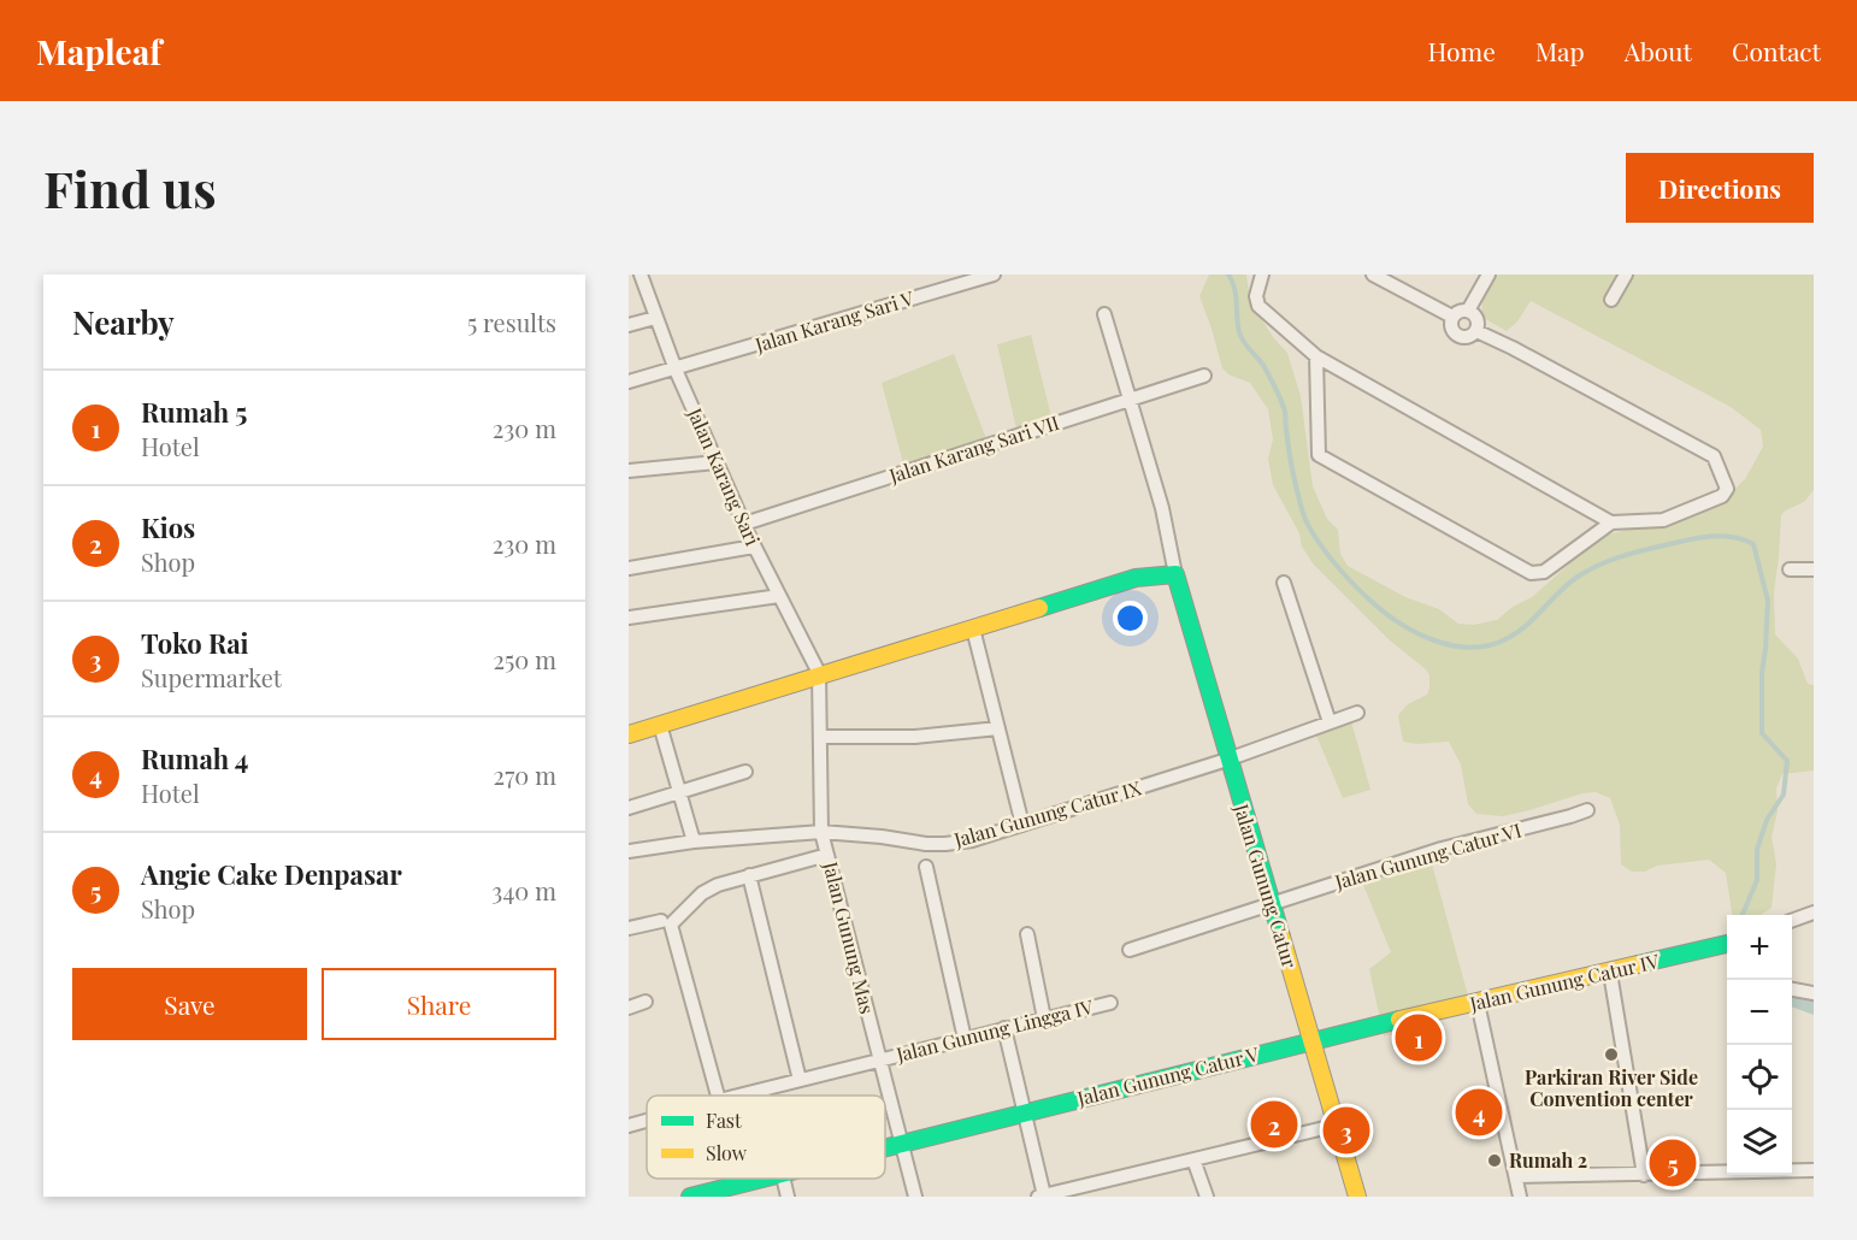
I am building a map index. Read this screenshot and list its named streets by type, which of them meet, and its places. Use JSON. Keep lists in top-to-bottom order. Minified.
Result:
{"streets":{"street":["Jalan Karang Sari V","Jalan Karang Sari VII","Jalan Karang Sari","Jalan Gunung Catur IX","Jalan Gunung Catur VI","Jalan Gunung Catur","Jalan Gunung Mas","Jalan Gunung Catur IV","Jalan Gunung Lingga IV","Jalan Gunung Catur V"]},"crossings":[["Jalan Karang Sari V","Jalan Karang Sari"],["Jalan Karang Sari VII","Jalan Karang Sari"],["Jalan Karang Sari VII","Jalan Gunung Catur"],["Jalan Karang Sari","Jalan Gunung Mas"],["Jalan Gunung Catur IX","Jalan Gunung Catur"],["Jalan Gunung Catur IX","Jalan Gunung Mas"],["Jalan Gunung Catur VI","Jalan Gunung Catur"],["Jalan Gunung Catur","Jalan Gunung Catur IV"],["Jalan Gunung Catur","Jalan Gunung Catur V"],["Jalan Gunung Mas","Jalan Gunung Lingga IV"],["Jalan Gunung Mas","Jalan Gunung Catur V"],["Jalan Gunung Catur IV","Jalan Gunung Catur V"]],"places":["Parkiran River Side Convention center","Rumah 2"],"legend":["Fast","Slow"],"page":{"header":"Mapleaf","nav":["Home","Map","About","Contact"],"buttons":["Directions",["Save","Share"]],"title":"Find us","heading":["Nearby","5 results"],"list":[{"mark":"1","name":"Rumah 5","note":"Hotel","value":"230 m"},{"mark":"2","name":"Kios","note":"Shop","value":"230 m"},{"mark":"3","name":"Toko Rai","note":"Supermarket","value":"250 m"},{"mark":"4","name":"Rumah 4","note":"Hotel","value":"270 m"},{"mark":"5","name":"Angie Cake Denpasar","note":"Shop","value":"340 m"}],"map_buttons":["+","−"],"pins":["1","4","2","3","5"]}}
